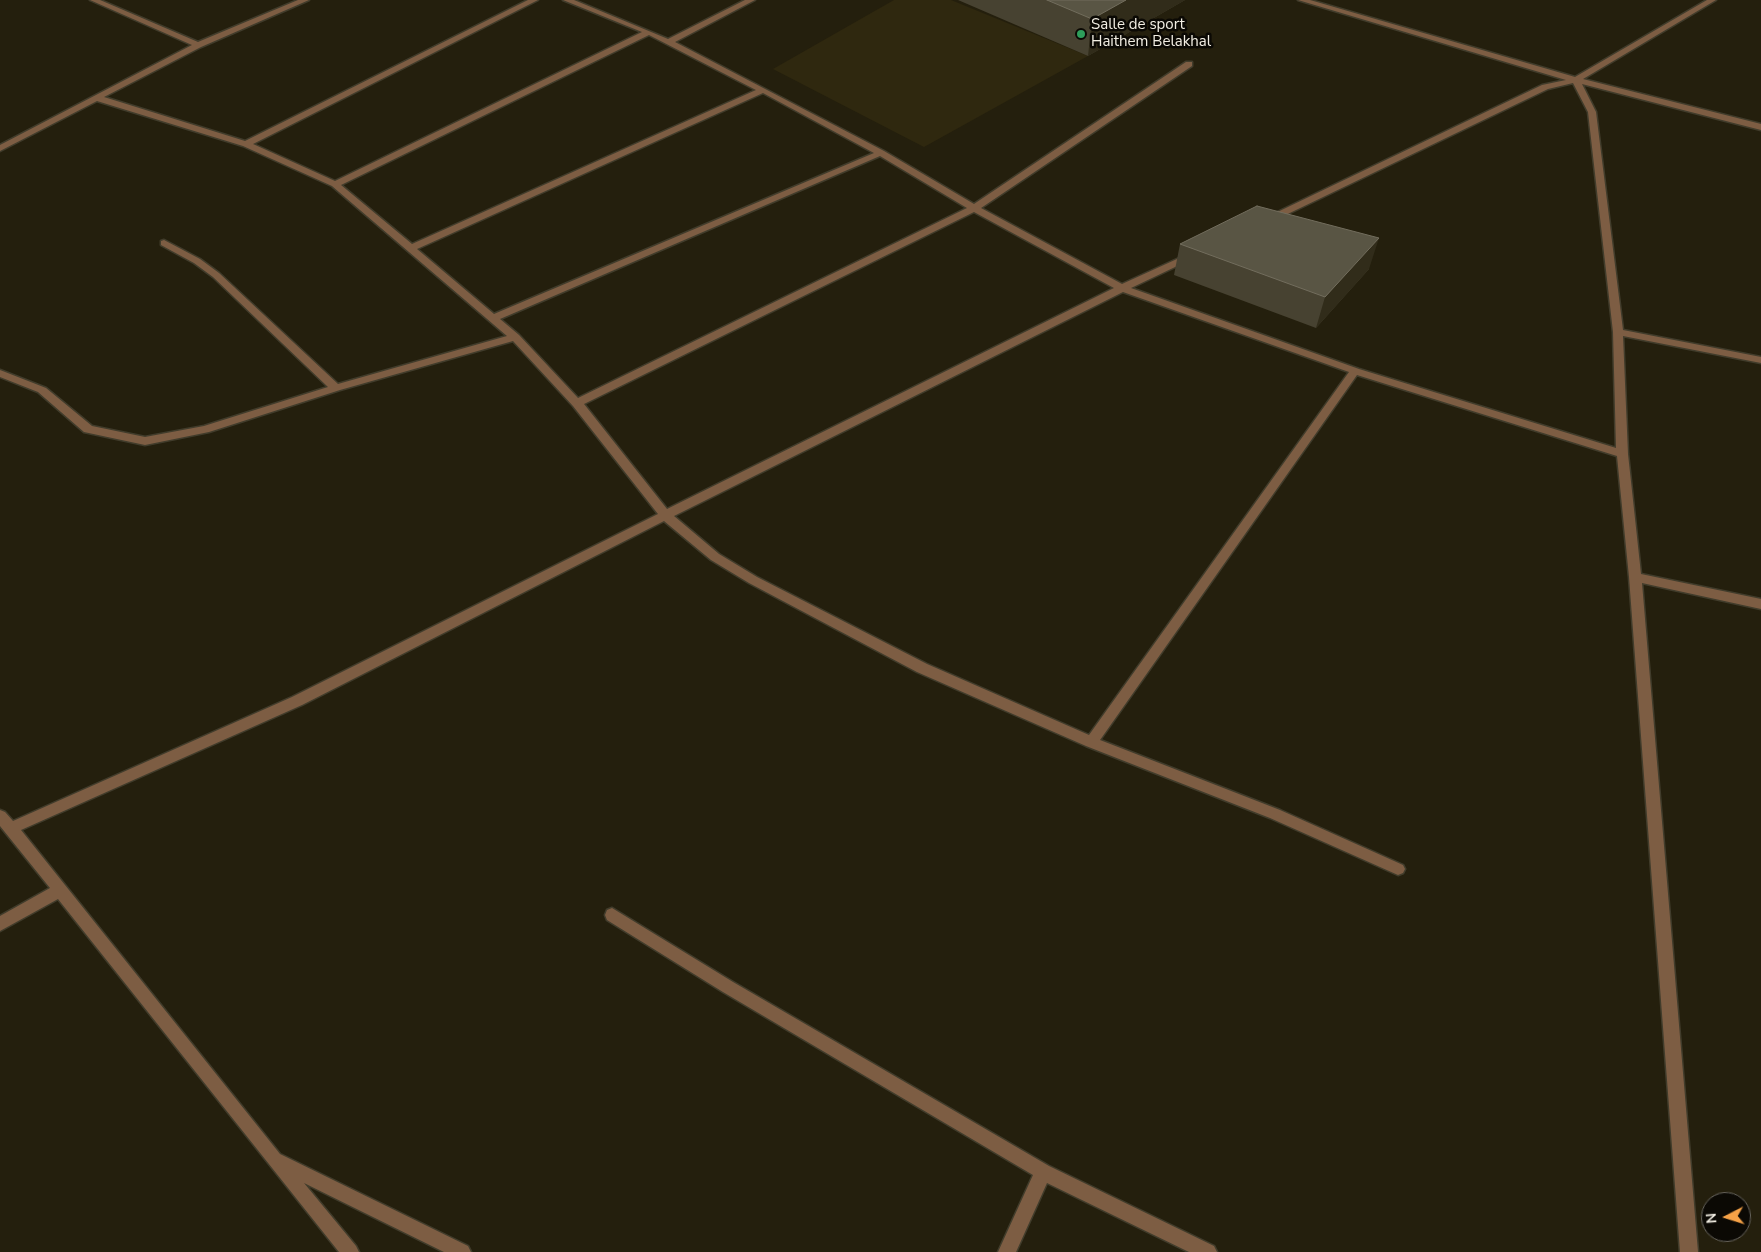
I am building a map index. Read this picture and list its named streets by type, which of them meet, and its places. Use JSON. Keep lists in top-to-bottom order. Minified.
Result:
{"places":["Salle de sport Haithem Belakhal"],"north":"left"}
